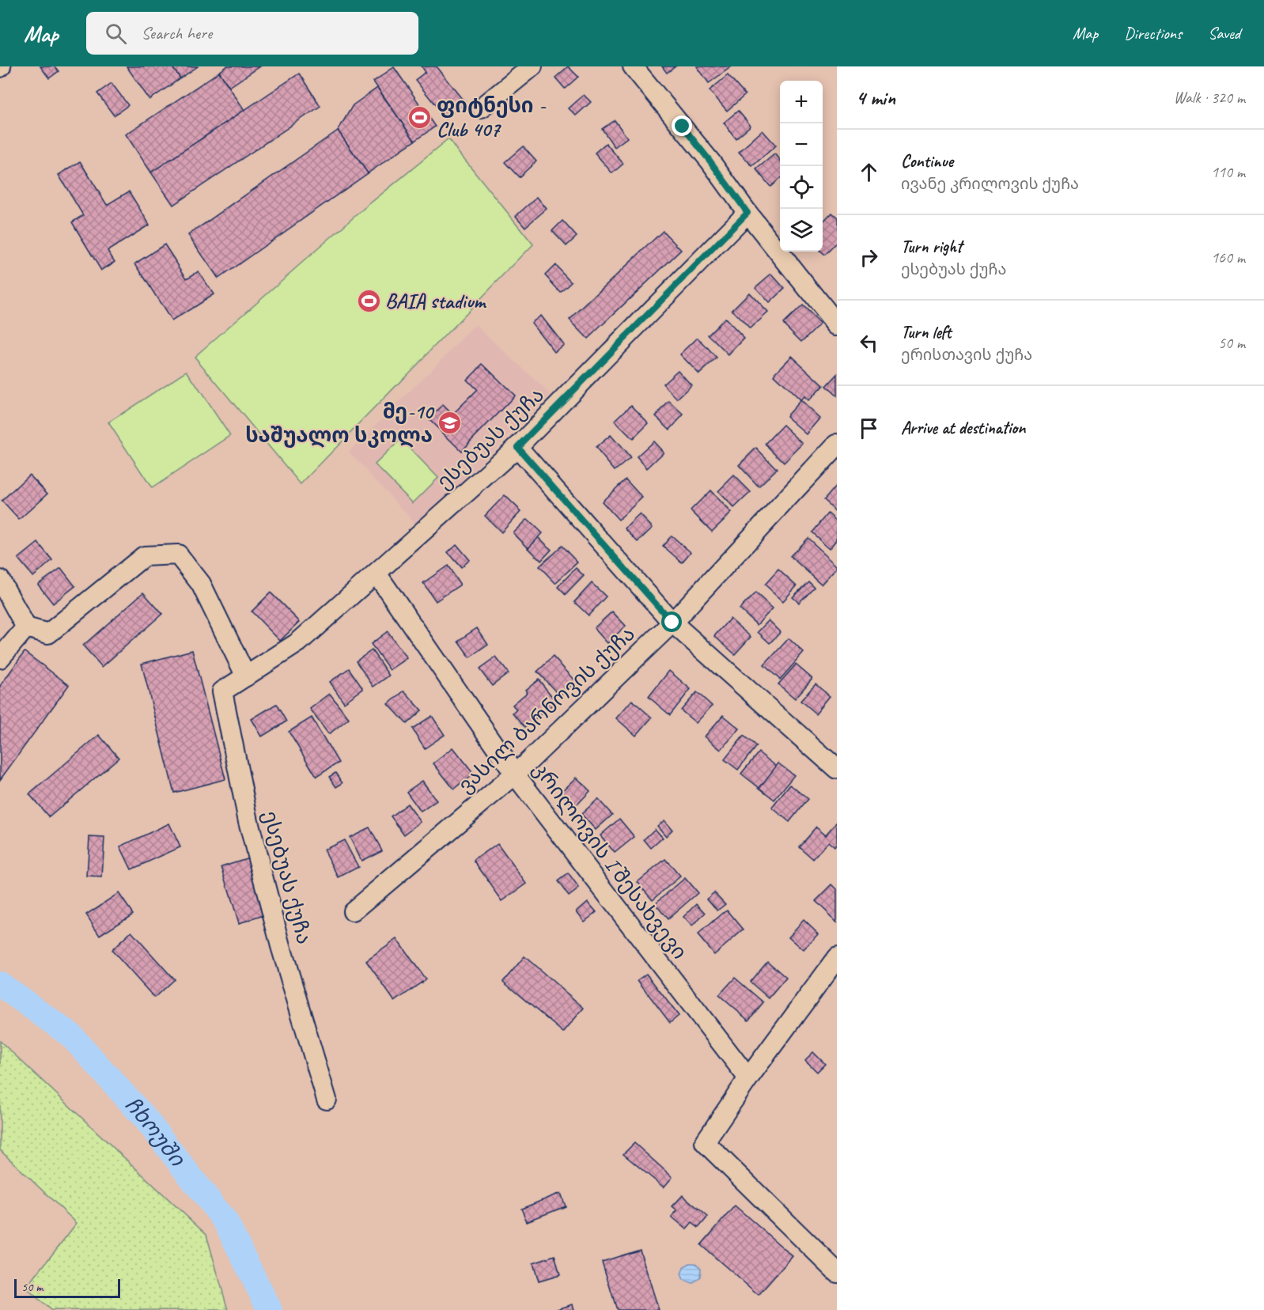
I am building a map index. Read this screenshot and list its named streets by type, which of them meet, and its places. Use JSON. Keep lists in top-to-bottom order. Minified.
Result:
{"streets":{"street":["ესებუას ქუჩა","ვასილ ბარნოვის ქუჩა","კრილოვის I შესახვევი"]},"crossings":[["ესებუას ქუჩა","კრილოვის I შესახვევი"],["ვასილ ბარნოვის ქუჩა","კრილოვის I შესახვევი"]],"water":["ჩხოუში"],"places":{"sports":["ფიტნესი - Club 407","BAIA stadium"],"school or university":["მე-10 საშუალო სკოლა"]},"scale_bar":"50 m","page":{"header":"Map","search":"Search here","nav":["Map","Directions","Saved"],"heading":["4 min","Walk · 320 m"],"map_buttons":["+","−"],"list":[["Continue","ივანე კრილოვის ქუჩა","110 m"],["Turn right","ესებუას ქუჩა","160 m"],["Turn left","ერისთავის ქუჩა","50 m"],"Arrive at destination"],"scale":"50 m"}}
